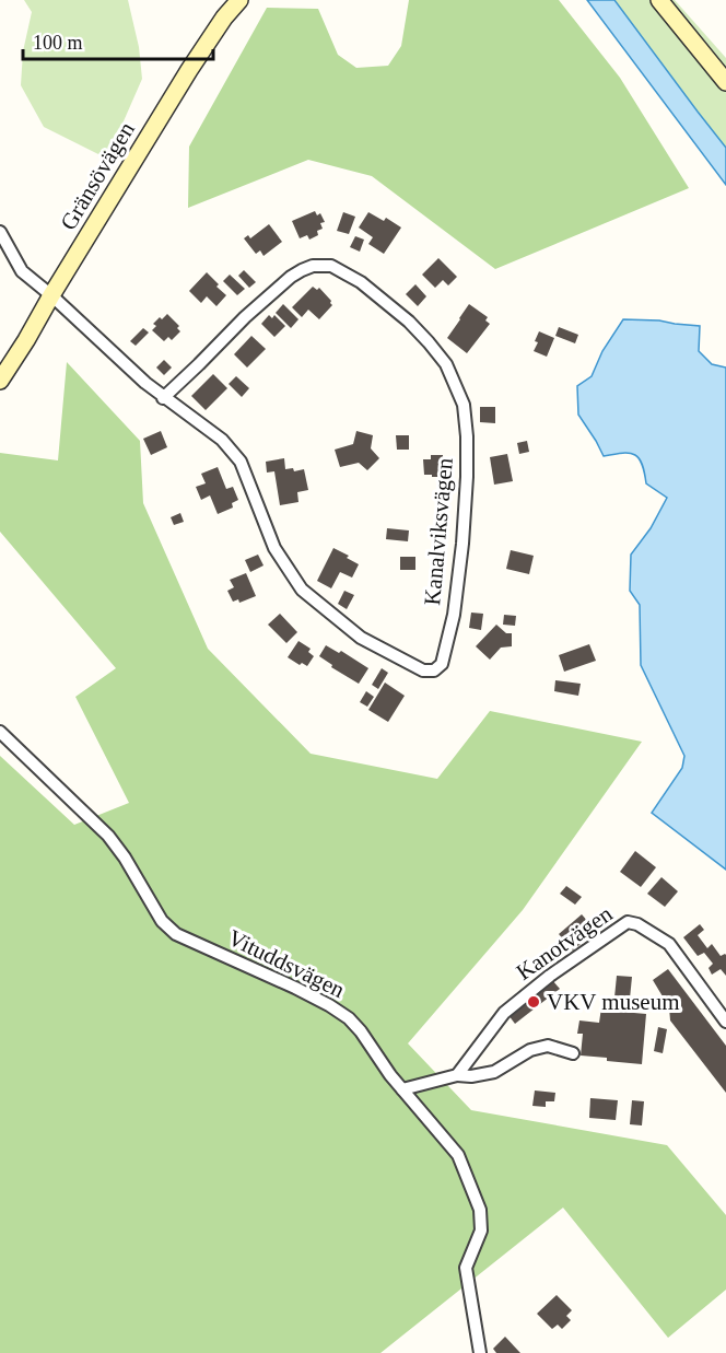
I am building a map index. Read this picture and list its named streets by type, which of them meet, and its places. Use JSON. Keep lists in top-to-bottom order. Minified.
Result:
{"streets":{"street":["Gränsövägen","Kanalviksvägen","Kanotvägen","Vituddsvägen"]},"crossings":[["Gränsövägen","Kanalviksvägen"]],"places":["VKV museum"],"scale_bar":"100 m"}
